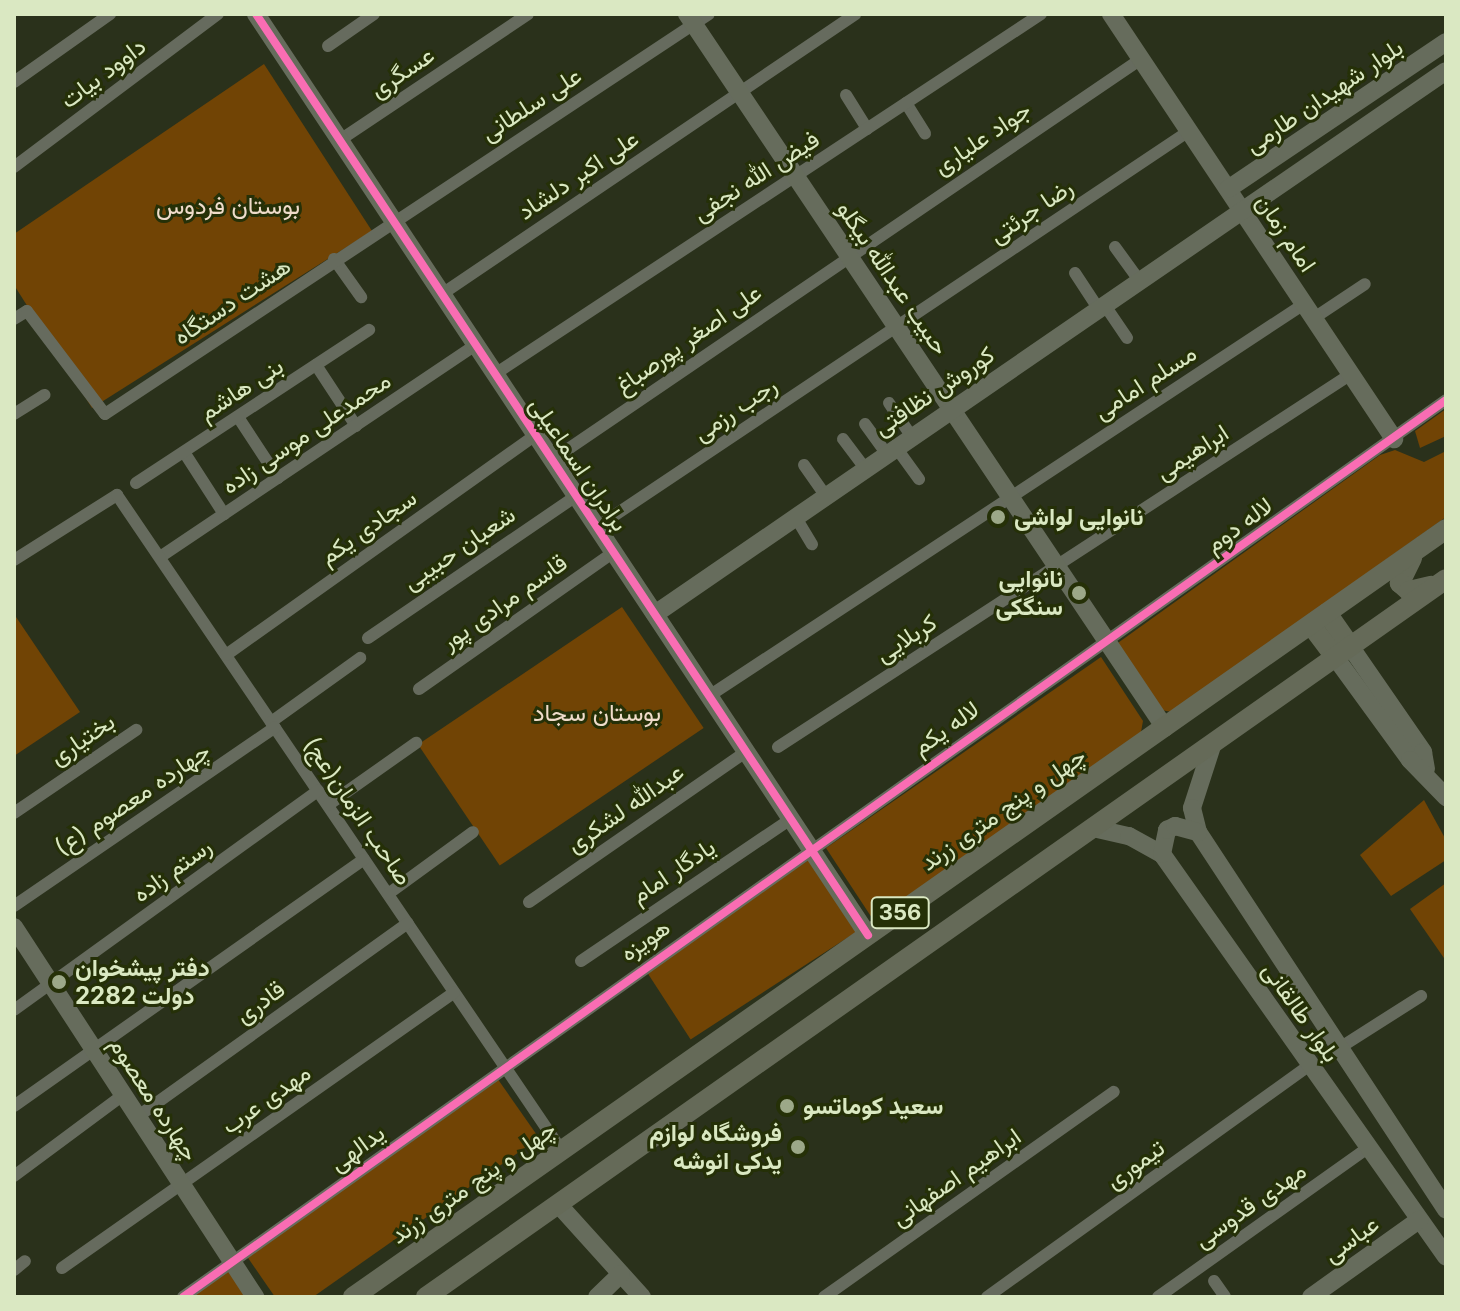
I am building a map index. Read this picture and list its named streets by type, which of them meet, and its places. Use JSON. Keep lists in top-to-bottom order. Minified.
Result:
{"streets":{"main road":["چهل و پنج متری زرند","356"],"street":["عسگری","داوود بیات","بلوار شهیدان طارمی","علی سلطانی","جواد علیاری","علی اکبر دلشاد","فیض الله نجفی","رضا جرئتی","امام زمان","حبیب عبدالله بیگلو","هشت دستگاه","علی اصغر پورصباغ","مسلم امامی","بنی هاشم","کوروش نظافتی","رجب رزمی","محمدعلی موسی زاده","ابراهیمی","برادران اسماعیلی","لاله دوم","سجادی یکم","شعبان حبیبی","قاسم مرادی پور","کربلایی","لاله یکم","بختیاری","چهارده معصوم (ع)","عبدالله لشکری","صاحب الزمان(عج)","رستم زاده","یادگار امام","هویزه","قادری","بلوار طالقانی","چهارده معصوم","مهدی عرب","یدالهی","تیموری","ابراهیم اصفهانی","مهدی قدوسی","عباسی"]},"crossings":[["عسگری","برادران اسماعیلی"],["بلوار شهیدان طارمی","امام زمان"],["بلوار شهیدان طارمی","کوروش نظافتی"],["علی سلطانی","حبیب عبدالله بیگلو"],["علی سلطانی","هشت دستگاه"],["علی سلطانی","برادران اسماعیلی"],["جواد علیاری","امام زمان"],["جواد علیاری","حبیب عبدالله بیگلو"],["جواد علیاری","علی اصغر پورصباغ"],["علی اکبر دلشاد","حبیب عبدالله بیگلو"],["علی اکبر دلشاد","برادران اسماعیلی"],["فیض الله نجفی","حبیب عبدالله بیگلو"],["فیض الله نجفی","برادران اسماعیلی"],["رضا جرئتی","امام زمان"],["رضا جرئتی","حبیب عبدالله بیگلو"],["رضا جرئتی","رجب رزمی"],["امام زمان","مسلم امامی"],["امام زمان","کوروش نظافتی"],["امام زمان","ابراهیمی"],["امام زمان","لاله دوم"],["حبیب عبدالله بیگلو","علی اصغر پورصباغ"],["حبیب عبدالله بیگلو","مسلم امامی"],["حبیب عبدالله بیگلو","کوروش نظافتی"],["حبیب عبدالله بیگلو","رجب رزمی"],["حبیب عبدالله بیگلو","ابراهیمی"],["حبیب عبدالله بیگلو","لاله دوم"],["حبیب عبدالله بیگلو","کربلایی"],["حبیب عبدالله بیگلو","لاله یکم"],["حبیب عبدالله بیگلو","چهل و پنج متری زرند"],["هشت دستگاه","برادران اسماعیلی"],["علی اصغر پورصباغ","برادران اسماعیلی"],["کوروش نظافتی","برادران اسماعیلی"],["رجب رزمی","برادران اسماعیلی"],["محمدعلی موسی زاده","برادران اسماعیلی"],["محمدعلی موسی زاده","صاحب الزمان(عج)"],["ابراهیمی","کربلایی"],["برادران اسماعیلی","سجادی یکم"],["برادران اسماعیلی","شعبان حبیبی"],["برادران اسماعیلی","قاسم مرادی پور"],["برادران اسماعیلی","لاله یکم"],["برادران اسماعیلی","عبدالله لشکری"],["برادران اسماعیلی","چهل و پنج متری زرند"],["برادران اسماعیلی","یادگار امام"],["برادران اسماعیلی","هویزه"],["لاله دوم","لاله یکم"],["سجادی یکم","صاحب الزمان(عج)"],["لاله یکم","هویزه"],["چهارده معصوم (ع)","صاحب الزمان(عج)"],["چهل و پنج متری زرند","صاحب الزمان(عج)"],["صاحب الزمان(عج)","رستم زاده"],["صاحب الزمان(عج)","هویزه"],["صاحب الزمان(عج)","قادری"],["صاحب الزمان(عج)","مهدی عرب"],["صاحب الزمان(عج)","یدالهی"],["رستم زاده","چهارده معصوم"],["356","بلوار طالقانی"],["هویزه","یدالهی"],["قادری","چهارده معصوم"],["بلوار طالقانی","تیموری"],["بلوار طالقانی","مهدی قدوسی"],["بلوار طالقانی","عباسی"],["چهارده معصوم","مهدی عرب"],["چهارده معصوم","یدالهی"]],"parks":["بوستان فردوس","بوستان سجاد"],"places":["نانوایی لواشی","نانوایی سنگکی","دفتر پیشخوان دولت 2282","سعید کوماتسو","فروشگاه لوازم یدکی انوشه"]}
